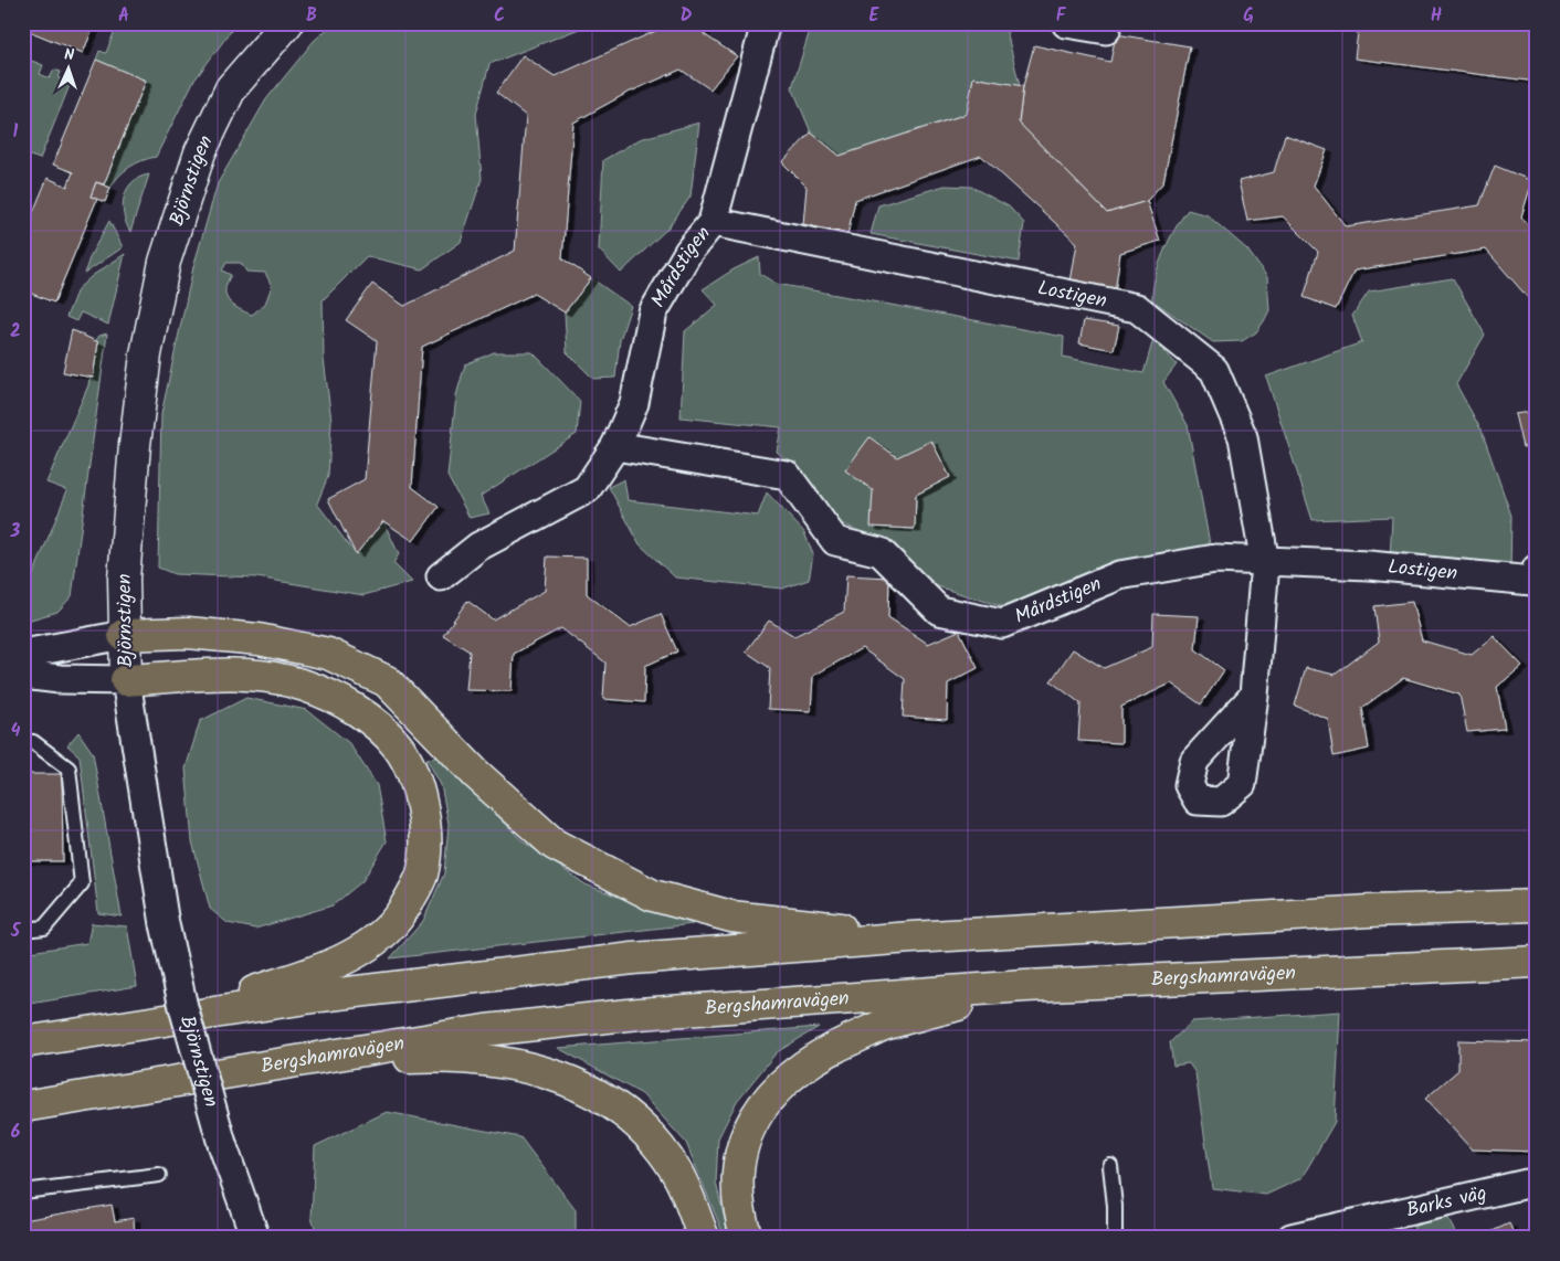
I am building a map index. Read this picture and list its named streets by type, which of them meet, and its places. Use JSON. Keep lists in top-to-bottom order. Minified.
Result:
{"streets":{"highway":["Bergshamravägen"],"street":["Björnstigen","Mårdstigen","Lostigen","Barks väg"]},"crossings":[["Mårdstigen","Lostigen"]],"north":"top","grid":{"columns":["A","B","C","D","E","F","G","H"],"rows":["1","2","3","4","5","6"]}}
